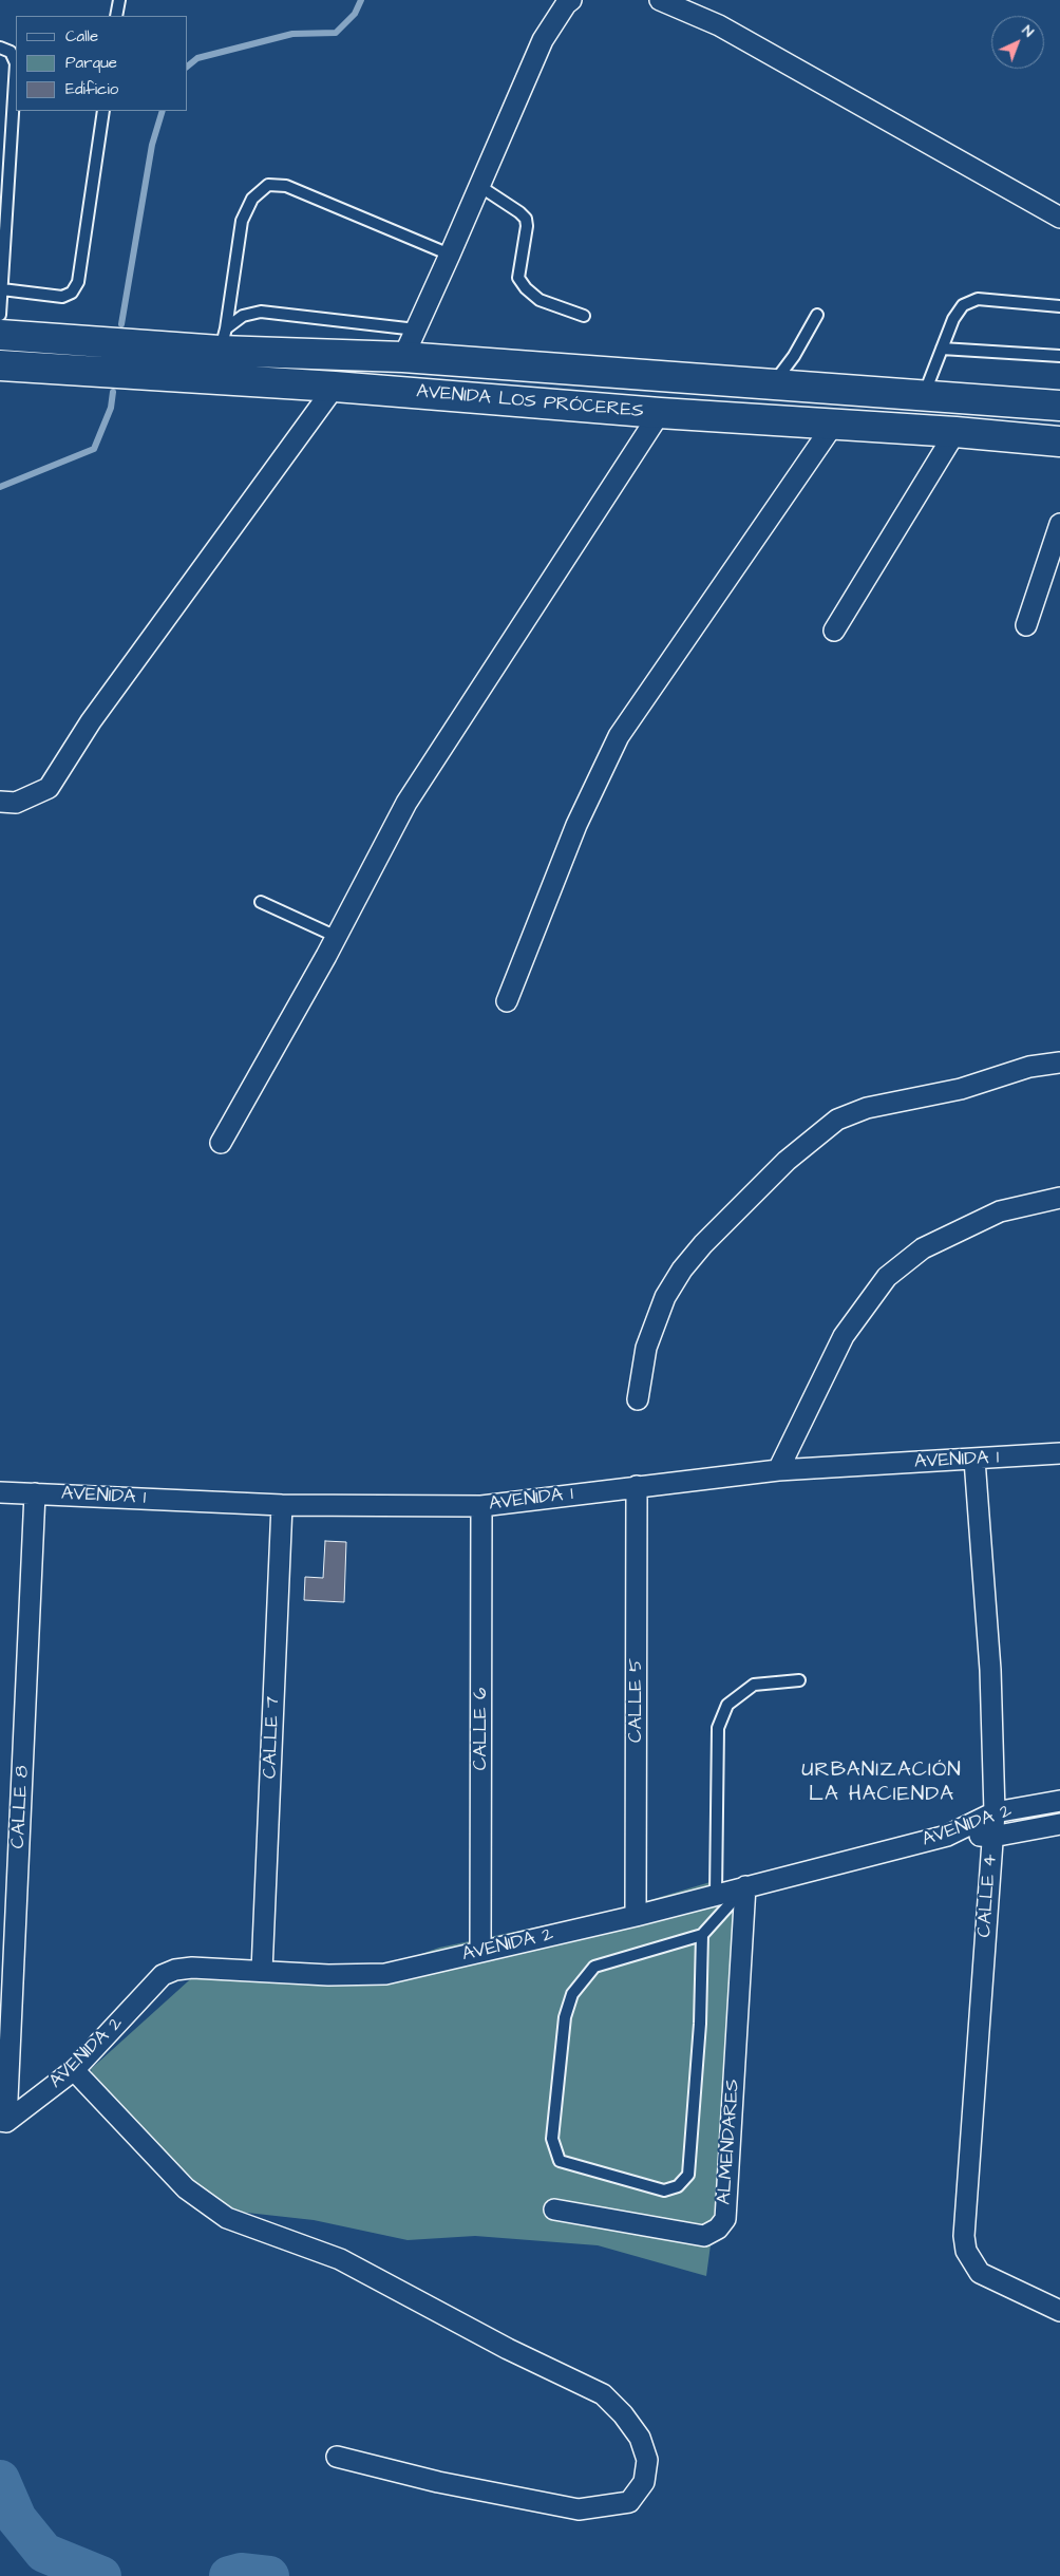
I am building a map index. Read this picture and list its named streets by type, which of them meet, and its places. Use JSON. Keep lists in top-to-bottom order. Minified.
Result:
{"streets":{"main road":["AVENIDA LOS PRÓCERES"],"street":["AVENIDA 1","CALLE 5","CALLE 6","CALLE 7","CALLE 8","AVENIDA 2","CALLE 4","ALMENDARES"]},"crossings":[["AVENIDA 1","CALLE 5"],["AVENIDA 1","CALLE 6"],["AVENIDA 1","CALLE 7"],["AVENIDA 1","CALLE 8"],["AVENIDA 1","CALLE 4"],["CALLE 5","AVENIDA 2"],["CALLE 6","AVENIDA 2"],["CALLE 7","AVENIDA 2"],["CALLE 8","AVENIDA 2"],["AVENIDA 2","CALLE 4"],["AVENIDA 2","ALMENDARES"]],"districts":["URBANIZACIÓN LA HACIENDA"],"legend":["Calle","Parque","Edificio"],"north":"top right"}
